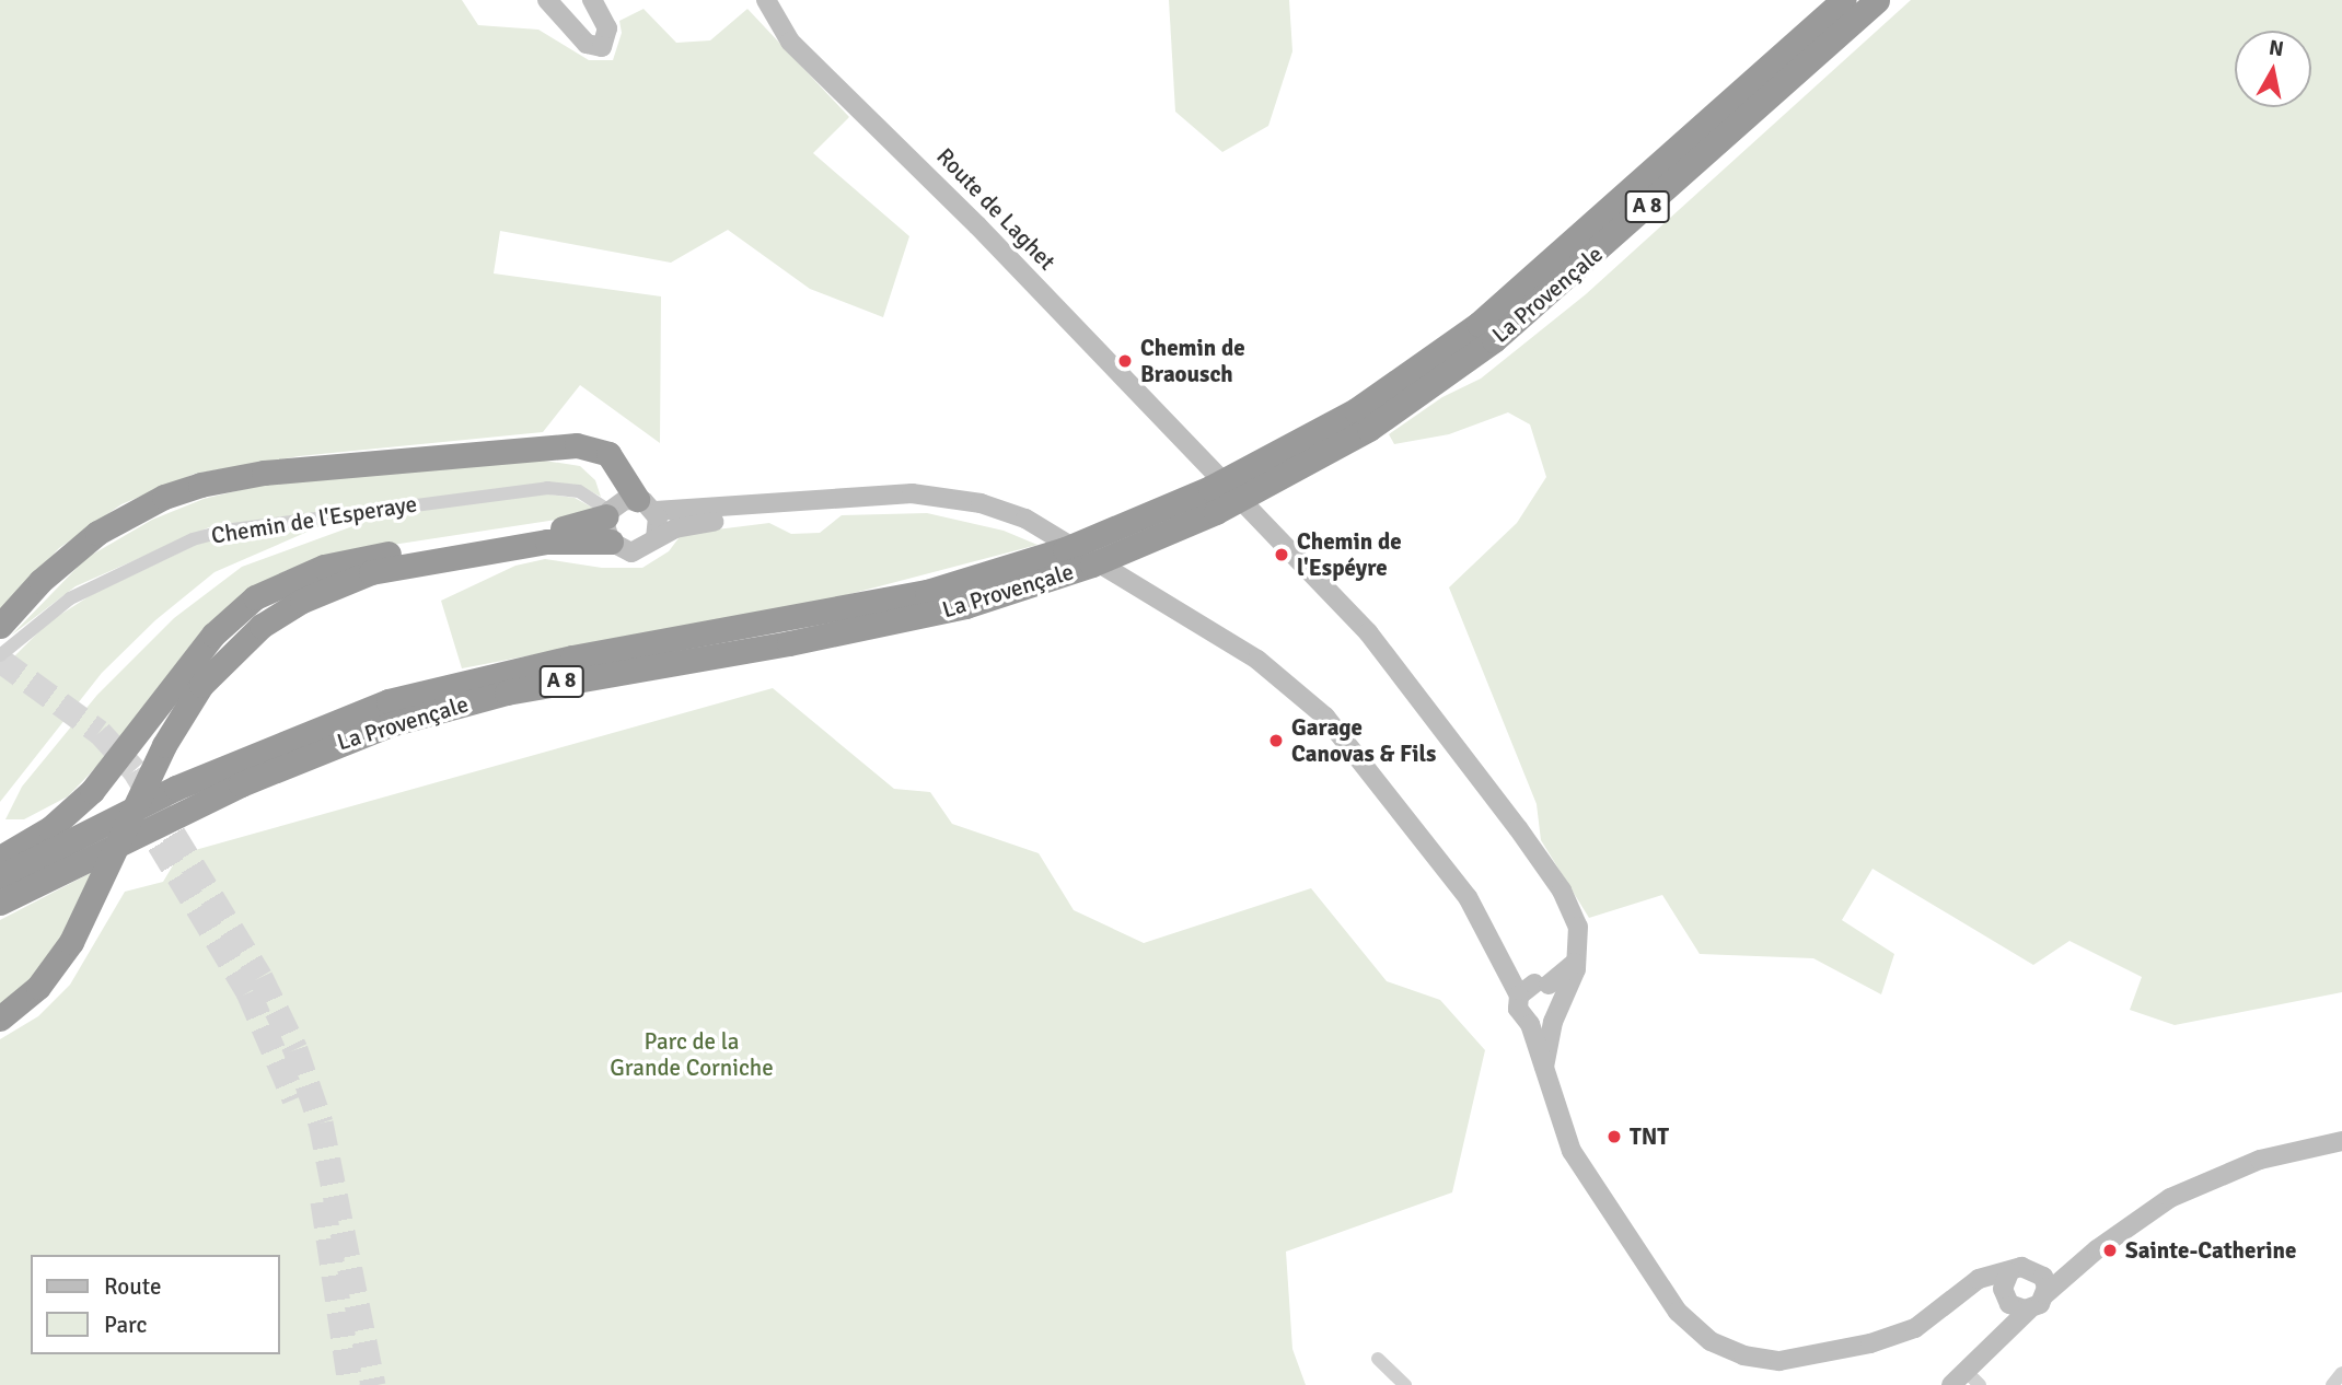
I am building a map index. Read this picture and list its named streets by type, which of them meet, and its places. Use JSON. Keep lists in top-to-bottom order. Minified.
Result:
{"streets":{"highway":["A 8","La Provençale"],"main road":["Route de Laghet"],"street":["Chemin de l'Esperaye"]},"parks":["Parc de la Grande Corniche"],"places":["Chemin de Braousch","Chemin de l'Espéyre","Garage Canovas & Fils","TNT","Sainte-Catherine"],"legend":["Route","Parc"],"north":"top"}
